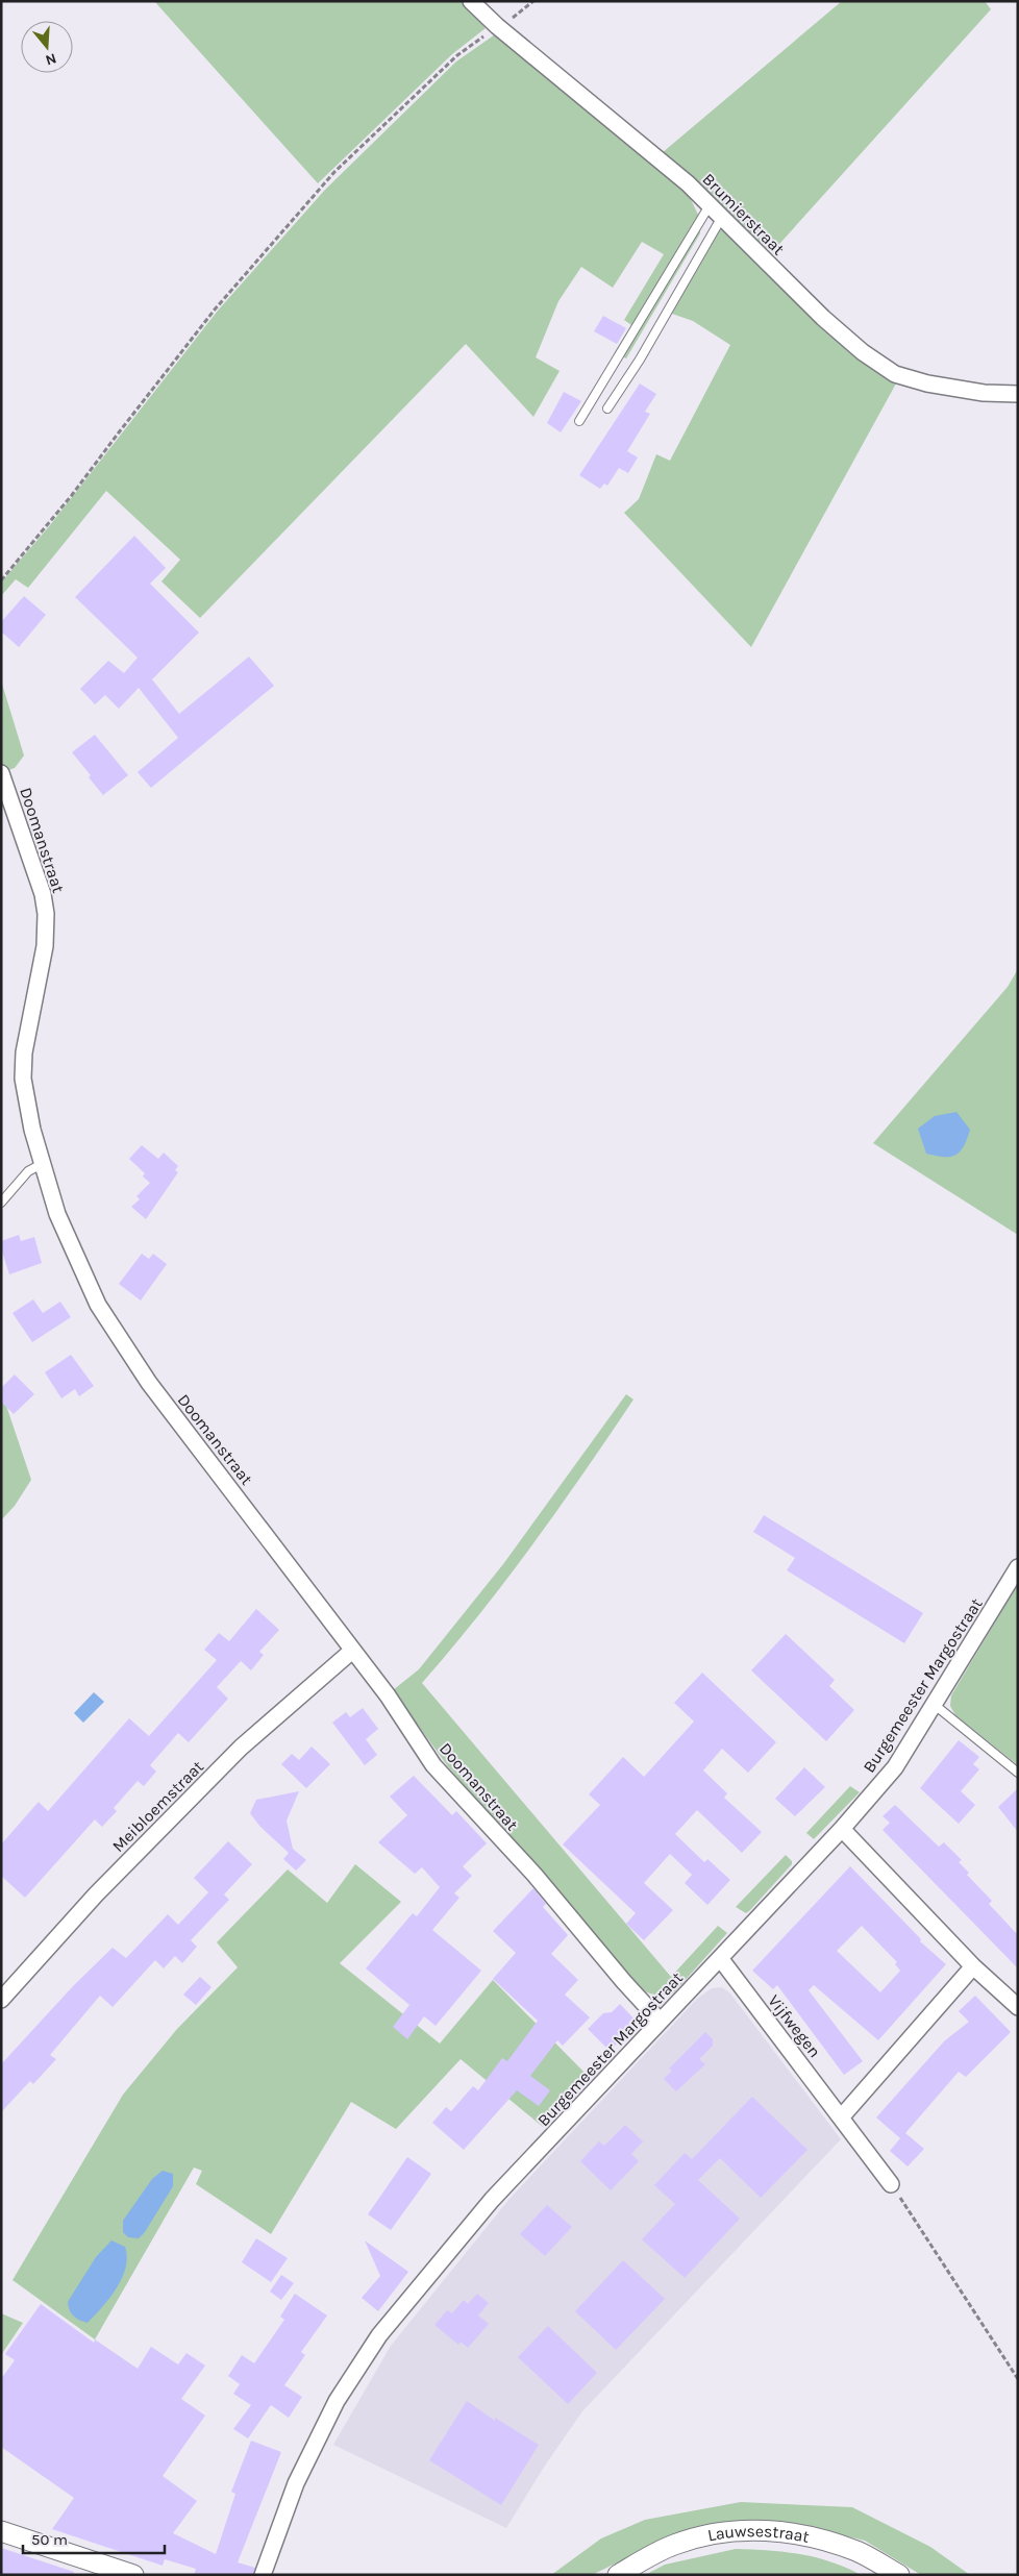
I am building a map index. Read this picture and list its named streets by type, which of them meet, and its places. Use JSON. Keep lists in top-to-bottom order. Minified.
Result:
{"streets":{"street":["Brumierstraat","Doomanstraat","Burgemeester Margostraat","Meibloemstraat","Vijfwegen","Lauwsestraat"]},"crossings":[["Doomanstraat","Burgemeester Margostraat"],["Doomanstraat","Meibloemstraat"],["Burgemeester Margostraat","Vijfwegen"]],"scale_bar":"50 m","north":"bottom"}
